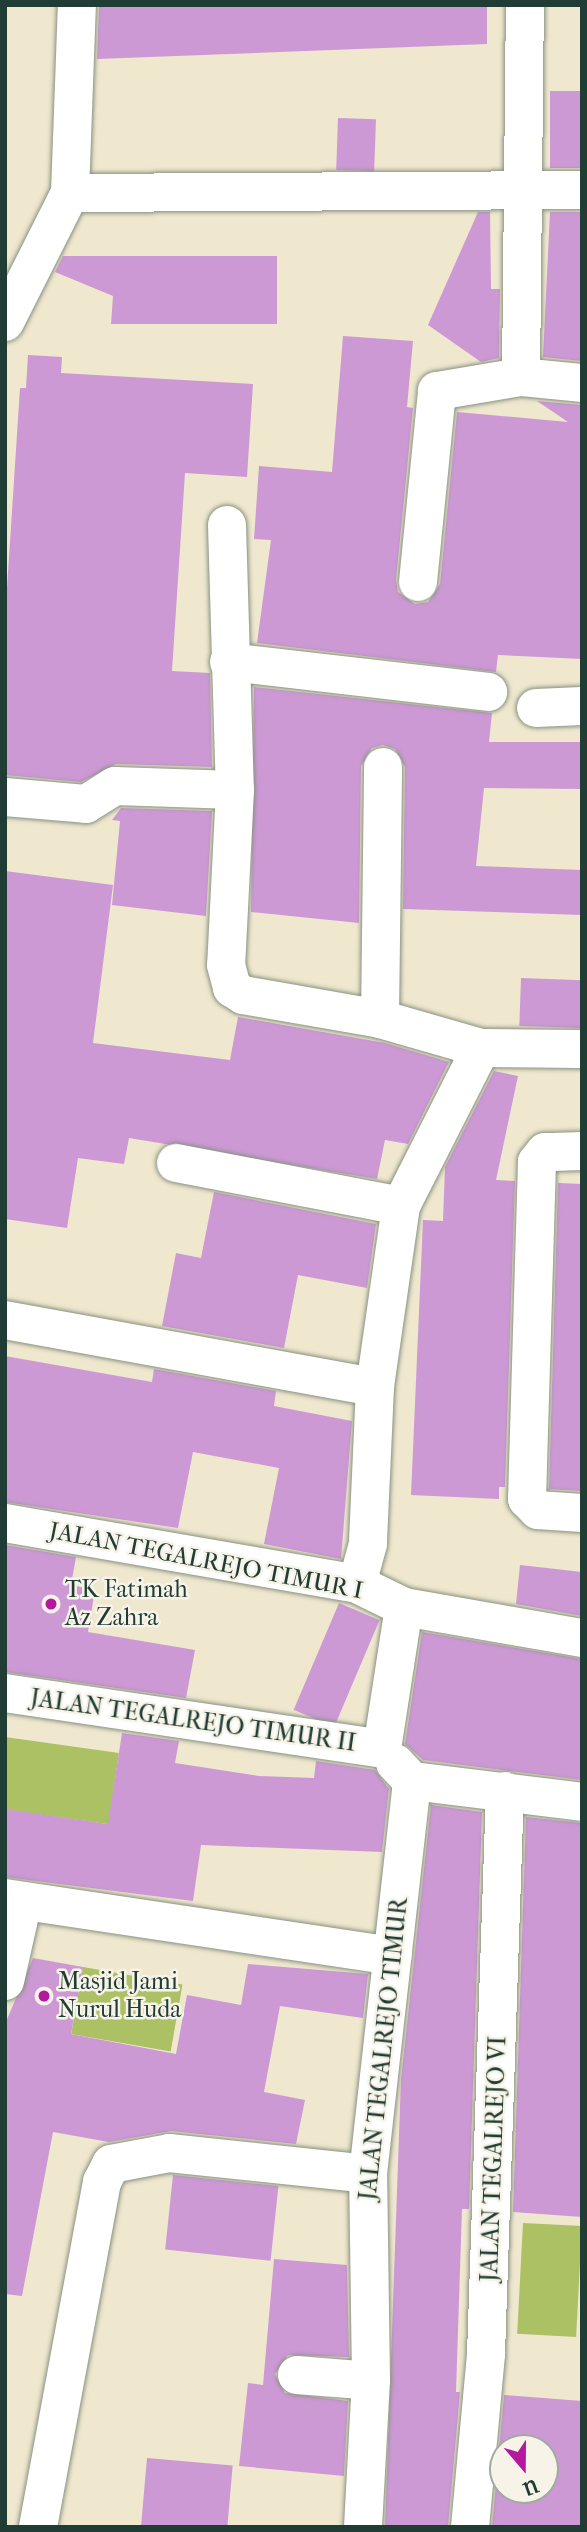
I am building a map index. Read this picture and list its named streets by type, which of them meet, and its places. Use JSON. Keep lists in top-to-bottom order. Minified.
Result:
{"streets":{"street":["JALAN TEGALREJO TIMUR I","JALAN TEGALREJO TIMUR II","JALAN TEGALREJO TIMUR","JALAN TEGALREJO VI"]},"places":["TK Fatimah Az Zahra","Masjid Jami Nurul Huda"],"north":"bottom"}
